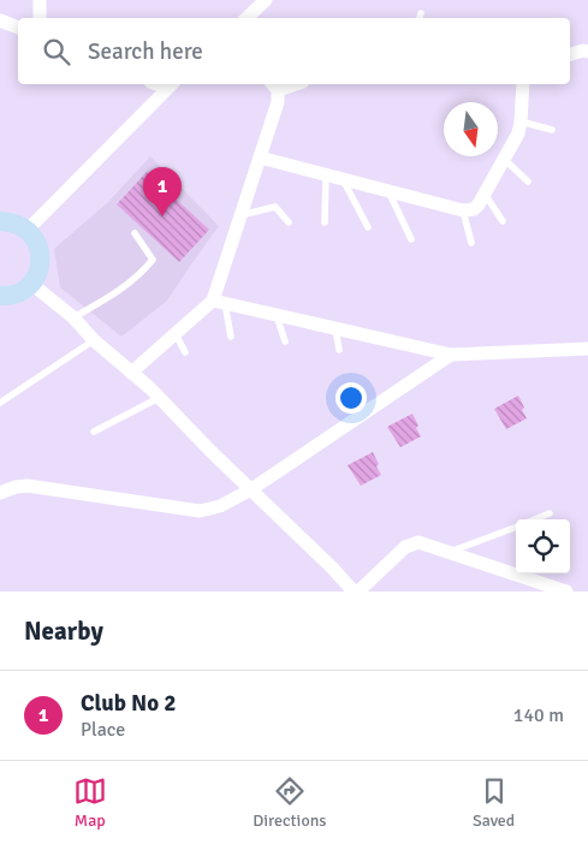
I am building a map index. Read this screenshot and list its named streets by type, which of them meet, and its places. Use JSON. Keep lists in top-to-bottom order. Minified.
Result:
{"north":"bottom","page":{"search":"Search here","pins":"1","heading":"Nearby","list":[{"mark":"1","name":"Club No 2","note":"Place","value":"140 m"}],"nav":["Map","Directions","Saved"]}}
